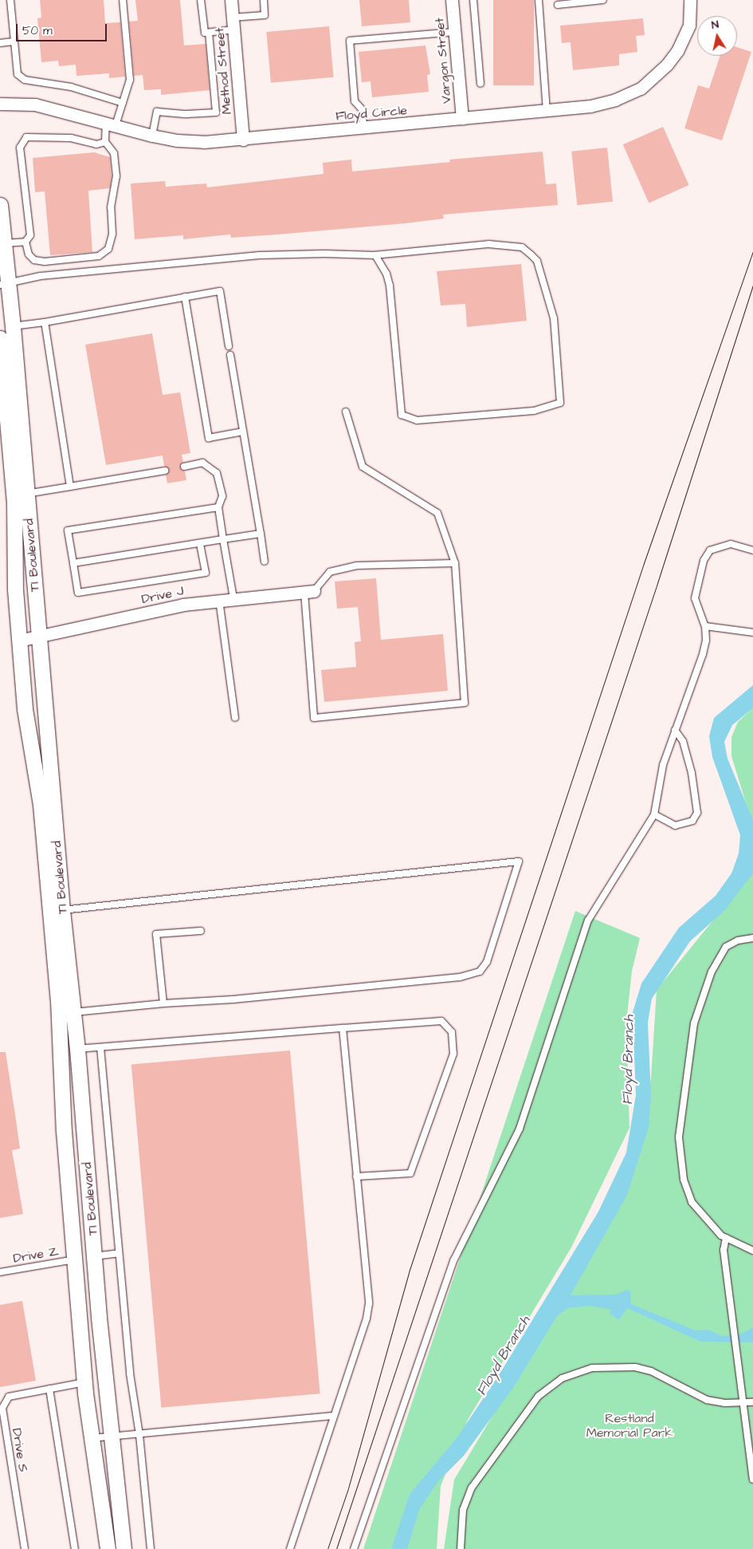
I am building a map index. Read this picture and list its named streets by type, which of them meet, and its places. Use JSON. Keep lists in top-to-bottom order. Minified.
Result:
{"streets":{"street":["Vargon Street","Method Street","Floyd Circle","TI Boulevard","Drive J"],"lane":["Drive Z","Drive S"]},"crossings":[["Vargon Street","Floyd Circle"],["Method Street","Floyd Circle"],["TI Boulevard","Drive J"],["TI Boulevard","Drive Z"],["TI Boulevard","Drive S"]],"water":["Floyd Branch"],"parks":["Restland Memorial Park"],"scale_bar":"50 m","north":"top"}
